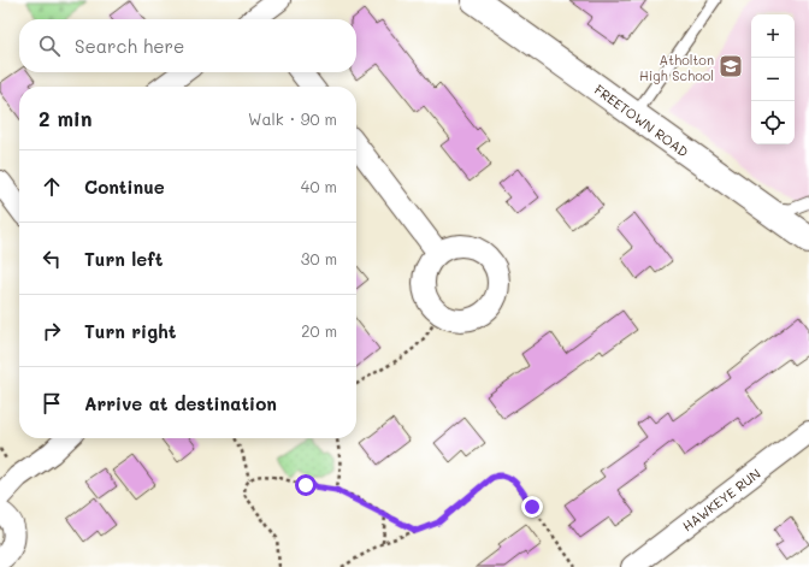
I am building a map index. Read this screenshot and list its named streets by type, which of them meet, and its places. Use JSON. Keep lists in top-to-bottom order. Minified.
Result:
{"streets":{"street":["FREETOWN ROAD","HAWKEYE RUN"]},"places":{"school or university":["Atholton High School"]},"page":{"map_buttons":["+","−"],"search":"Search here","heading":["2 min","Walk · 90 m"],"list":[["Continue","40 m"],["Turn left","30 m"],["Turn right","20 m"],"Arrive at destination"]}}
